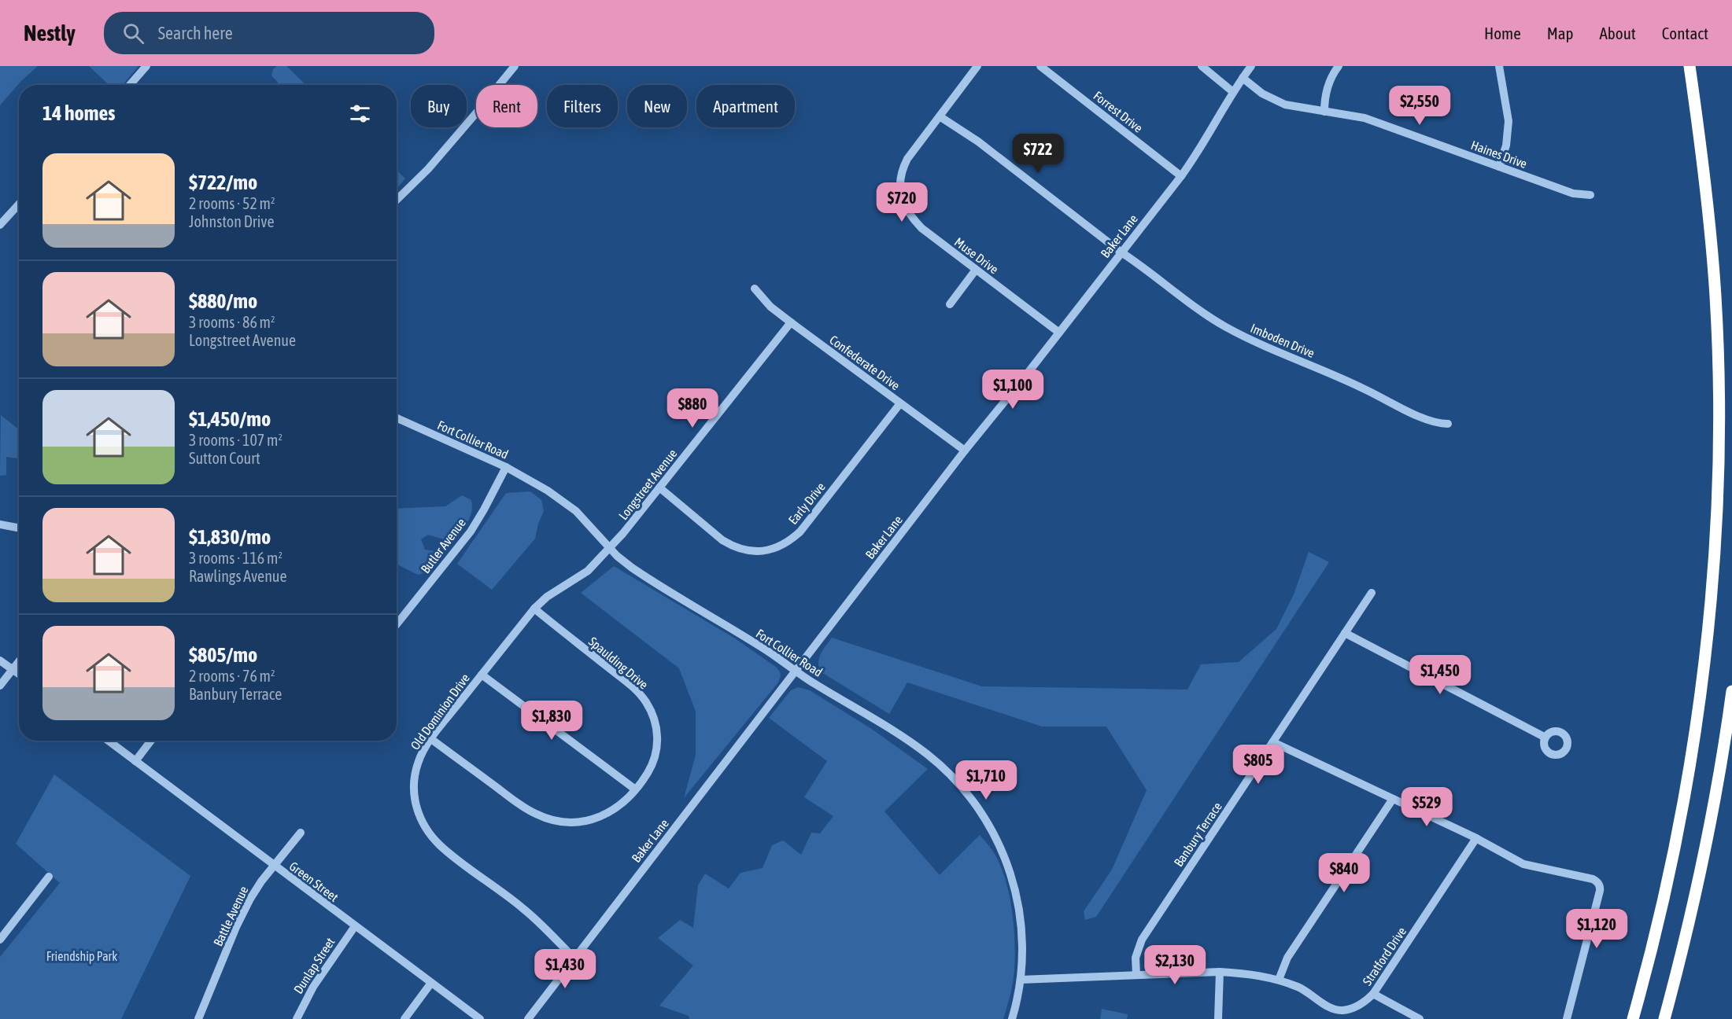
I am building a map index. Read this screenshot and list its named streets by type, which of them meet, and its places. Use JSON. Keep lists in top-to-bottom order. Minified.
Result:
{"streets":{"street":["Forrest Drive","Haines Drive","Baker Lane","Muse Drive","Imboden Drive","Confederate Drive","Fort Collier Road","Longstreet Avenue","Early Drive","Butler Avenue","Spaulding Drive","Old Dominion Drive","Banbury Terrace","Green Street","Battle Avenue","Stratford Drive","Dunlap Street"]},"crossings":[["Forrest Drive","Baker Lane"],["Haines Drive","Baker Lane"],["Baker Lane","Muse Drive"],["Baker Lane","Imboden Drive"],["Baker Lane","Confederate Drive"],["Baker Lane","Fort Collier Road"],["Baker Lane","Old Dominion Drive"],["Muse Drive","Imboden Drive"],["Confederate Drive","Longstreet Avenue"],["Confederate Drive","Early Drive"],["Fort Collier Road","Longstreet Avenue"],["Fort Collier Road","Butler Avenue"],["Fort Collier Road","Old Dominion Drive"],["Fort Collier Road","Stratford Drive"],["Longstreet Avenue","Early Drive"],["Longstreet Avenue","Old Dominion Drive"],["Spaulding Drive","Old Dominion Drive"],["Banbury Terrace","Stratford Drive"],["Green Street","Battle Avenue"],["Green Street","Dunlap Street"]],"parks":["Friendship Park"],"page":{"header":"Nestly","search":"Search here","nav":["Home","Map","About","Contact"],"chip":["Buy","Rent","Filters","New","Apartment"],"heading":"14 homes","price":["$2,550","$722","$720","$1,100","$880","$1,450","$1,830","$805","$1,710","$529","$840","$1,120","$2,130","$1,430"],"list":[{"name":"$722/mo","note":"2 rooms · 52 m² · Johnston Drive"},{"name":"$880/mo","note":"3 rooms · 86 m² · Longstreet Avenue"},{"name":"$1,450/mo","note":"3 rooms · 107 m² · Sutton Court"},{"name":"$1,830/mo","note":"3 rooms · 116 m² · Rawlings Avenue"},{"name":"$805/mo","note":"2 rooms · 76 m² · Banbury Terrace"}]}}
